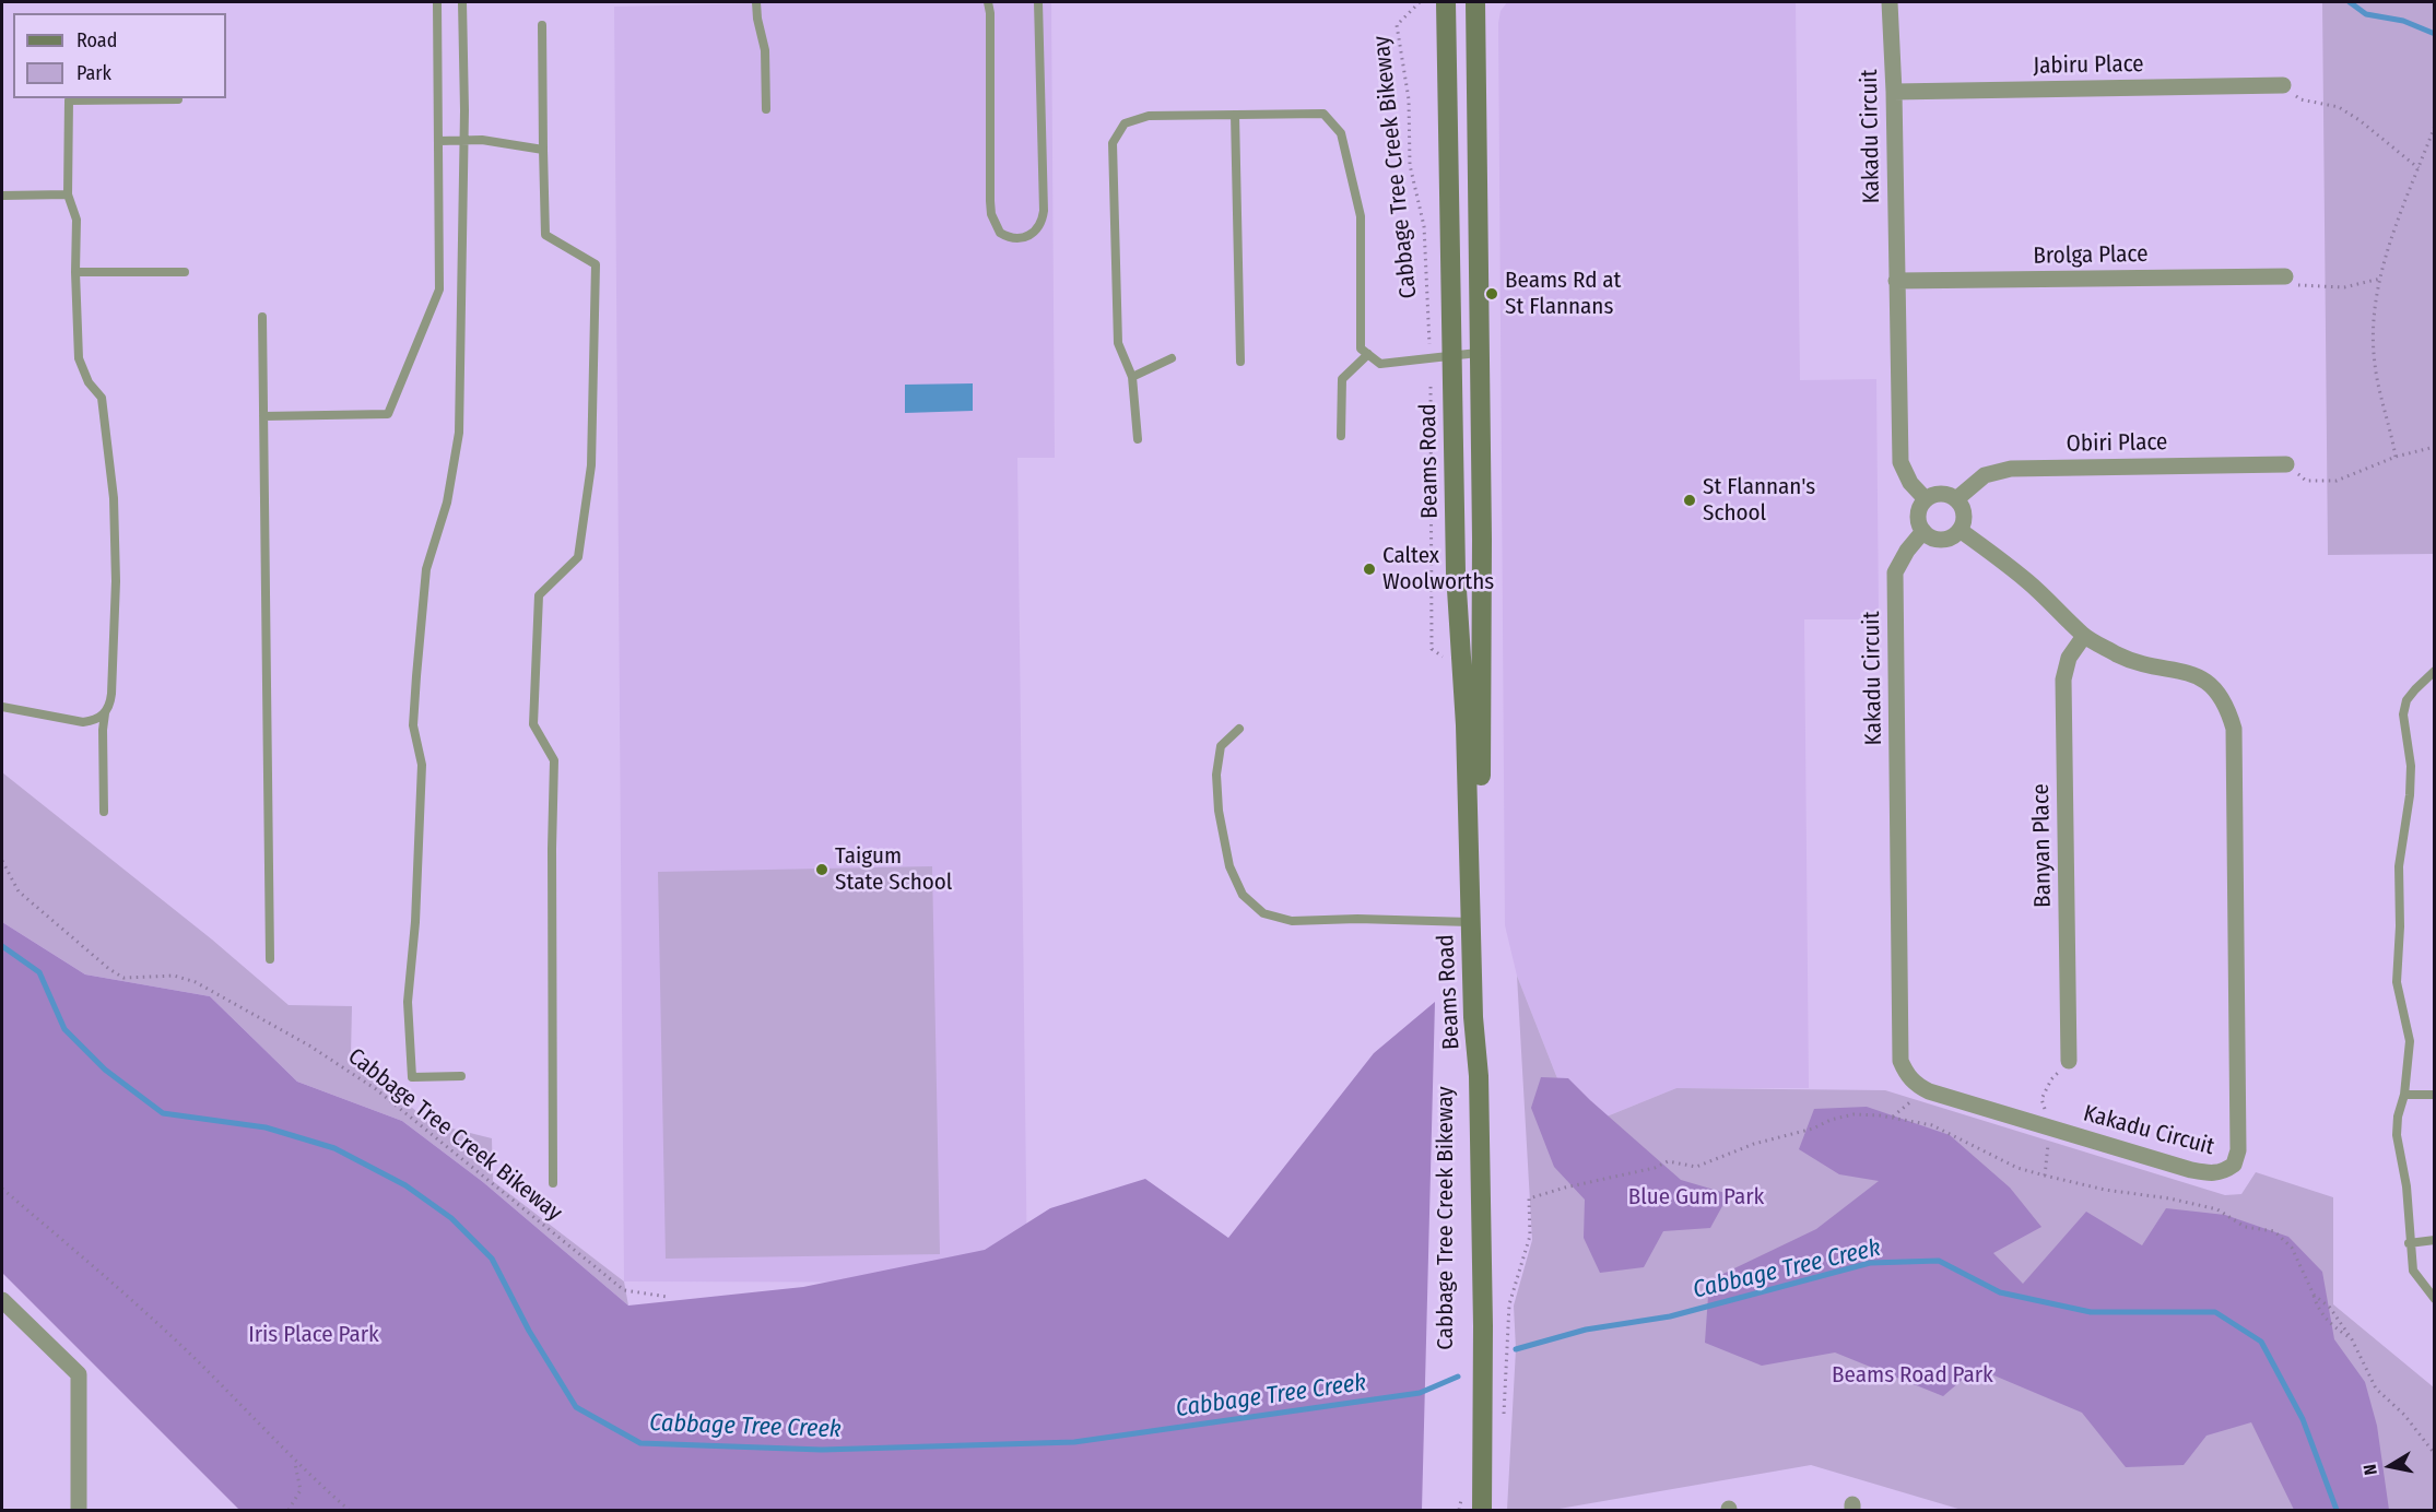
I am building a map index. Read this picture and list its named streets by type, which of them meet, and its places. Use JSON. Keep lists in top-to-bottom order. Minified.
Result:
{"streets":{"main road":["Beams Road"],"street":["Jabiru Place","Kakadu Circuit","Brolga Place","Obiri Place","Banyan Place"],"path":["Cabbage Tree Creek Bikeway"]},"crossings":[["Jabiru Place","Kakadu Circuit"],["Kakadu Circuit","Brolga Place"],["Kakadu Circuit","Obiri Place"],["Kakadu Circuit","Banyan Place"]],"water":["Cabbage Tree Creek"],"parks":["Blue Gum Park","Iris Place Park","Beams Road Park"],"places":["Beams Rd at St Flannans","St Flannan's School","Caltex Woolworths","Taigum State School"],"legend":["Road","Park"],"north":"left"}
